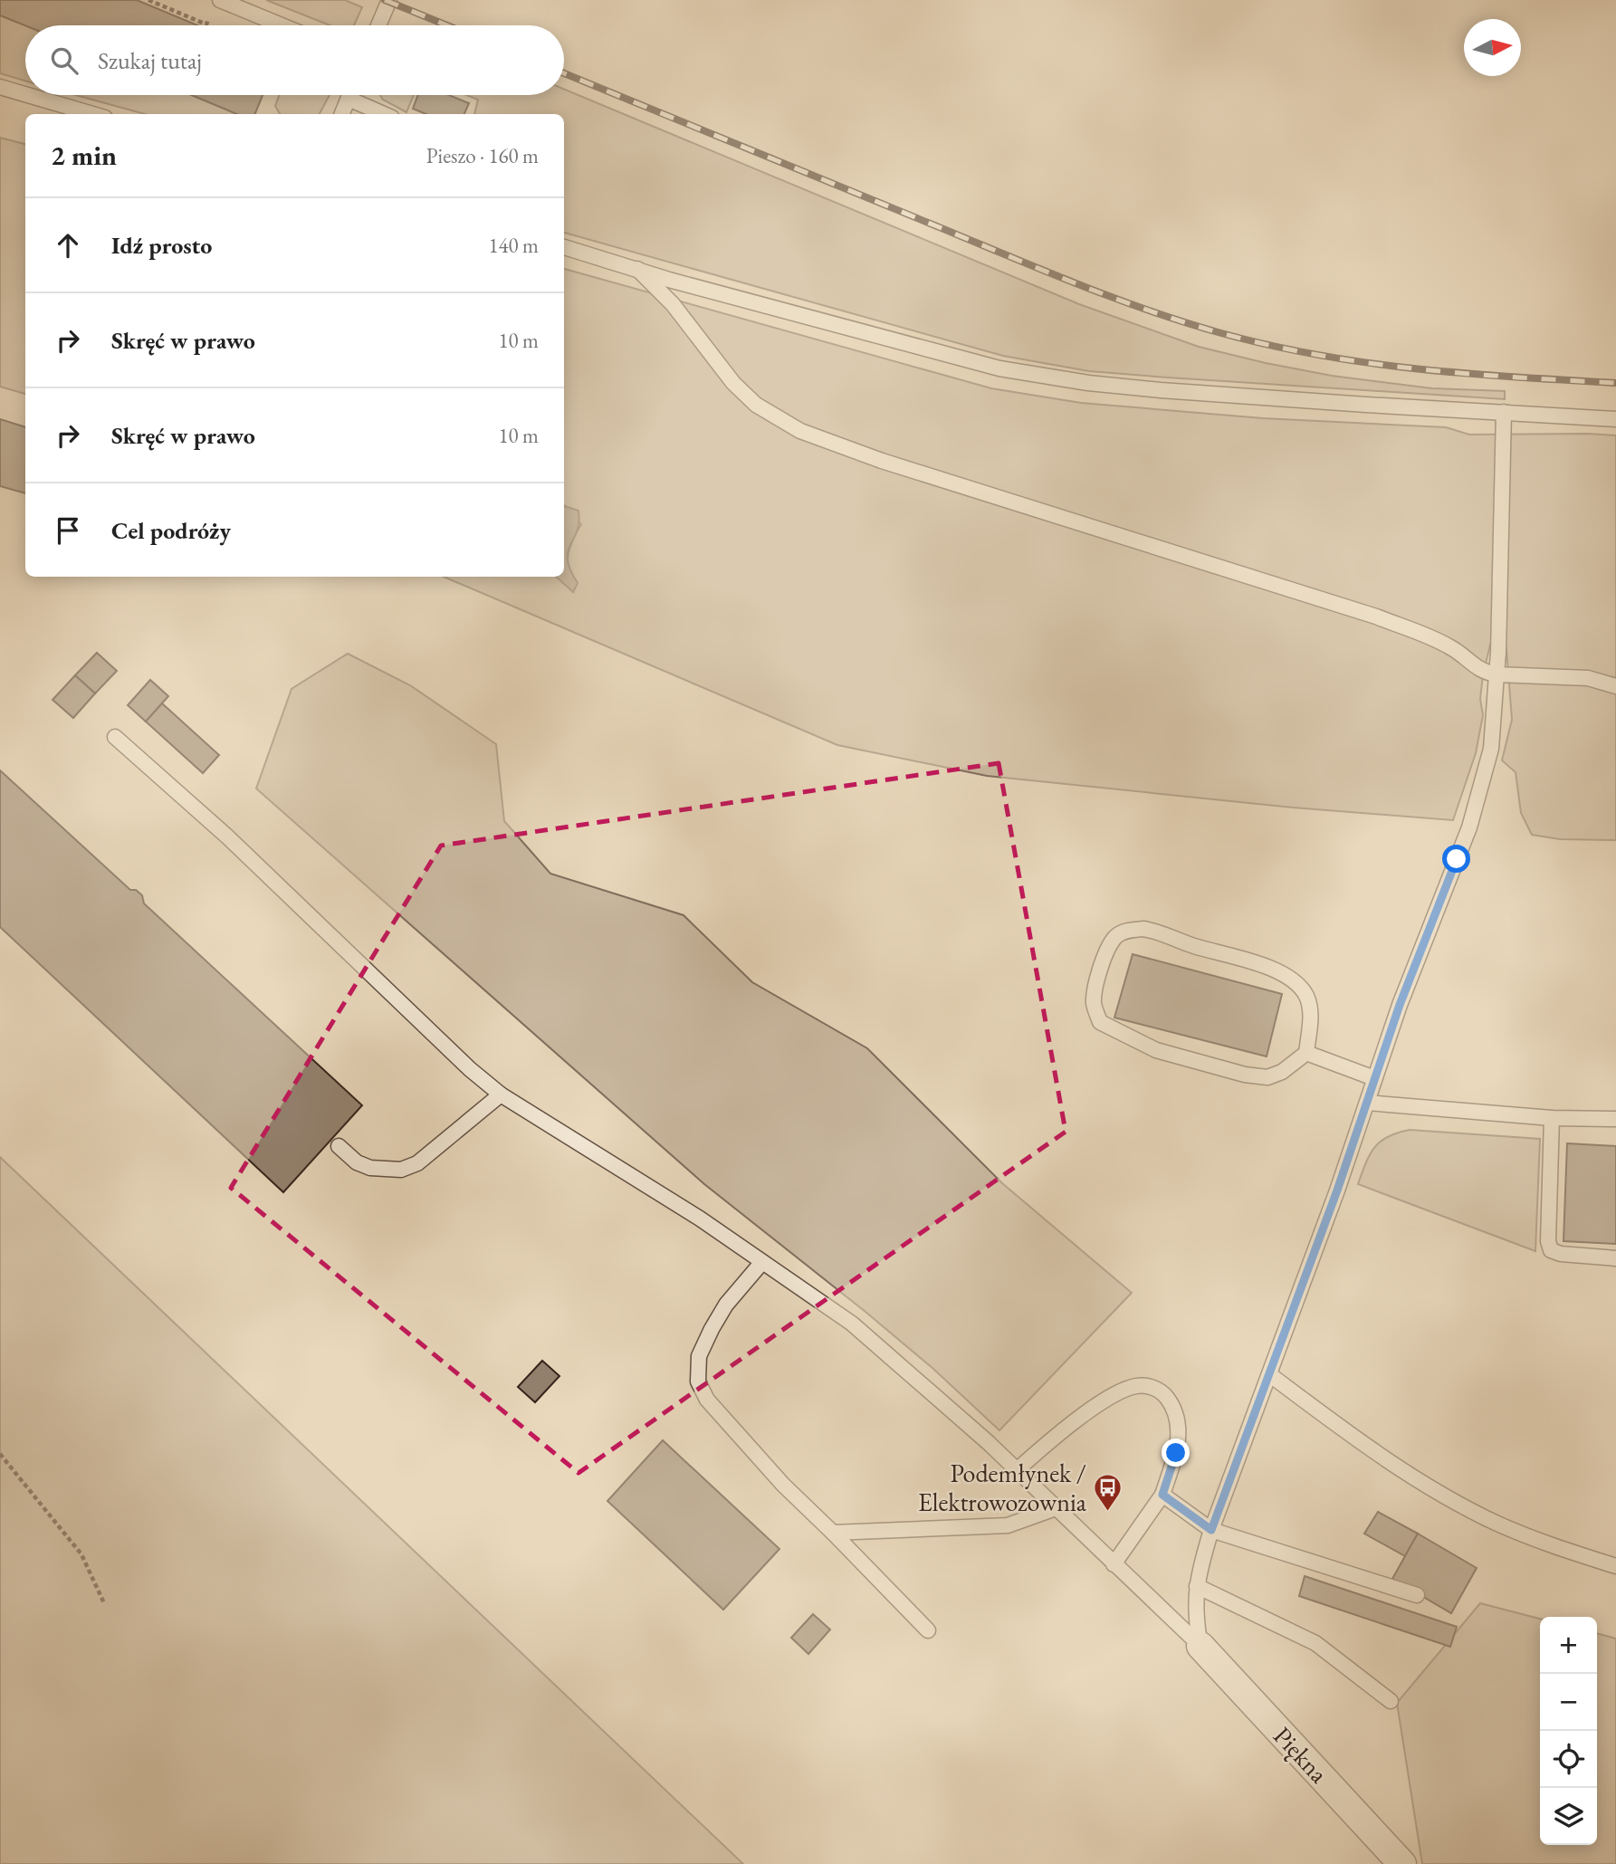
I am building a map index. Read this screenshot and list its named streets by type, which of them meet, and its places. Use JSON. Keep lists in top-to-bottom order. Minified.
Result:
{"streets":{"street":["Piękna"]},"places":{"bus stop":["Podemłynek / Elektrowozownia"]},"north":"right","page":{"search":"Szukaj tutaj","heading":["2 min","Pieszo · 160 m"],"list":[["Idź prosto","140 m"],["Skręć w prawo","10 m"],["Skręć w prawo","10 m"],"Cel podróży"],"map_buttons":["+","−"]}}
